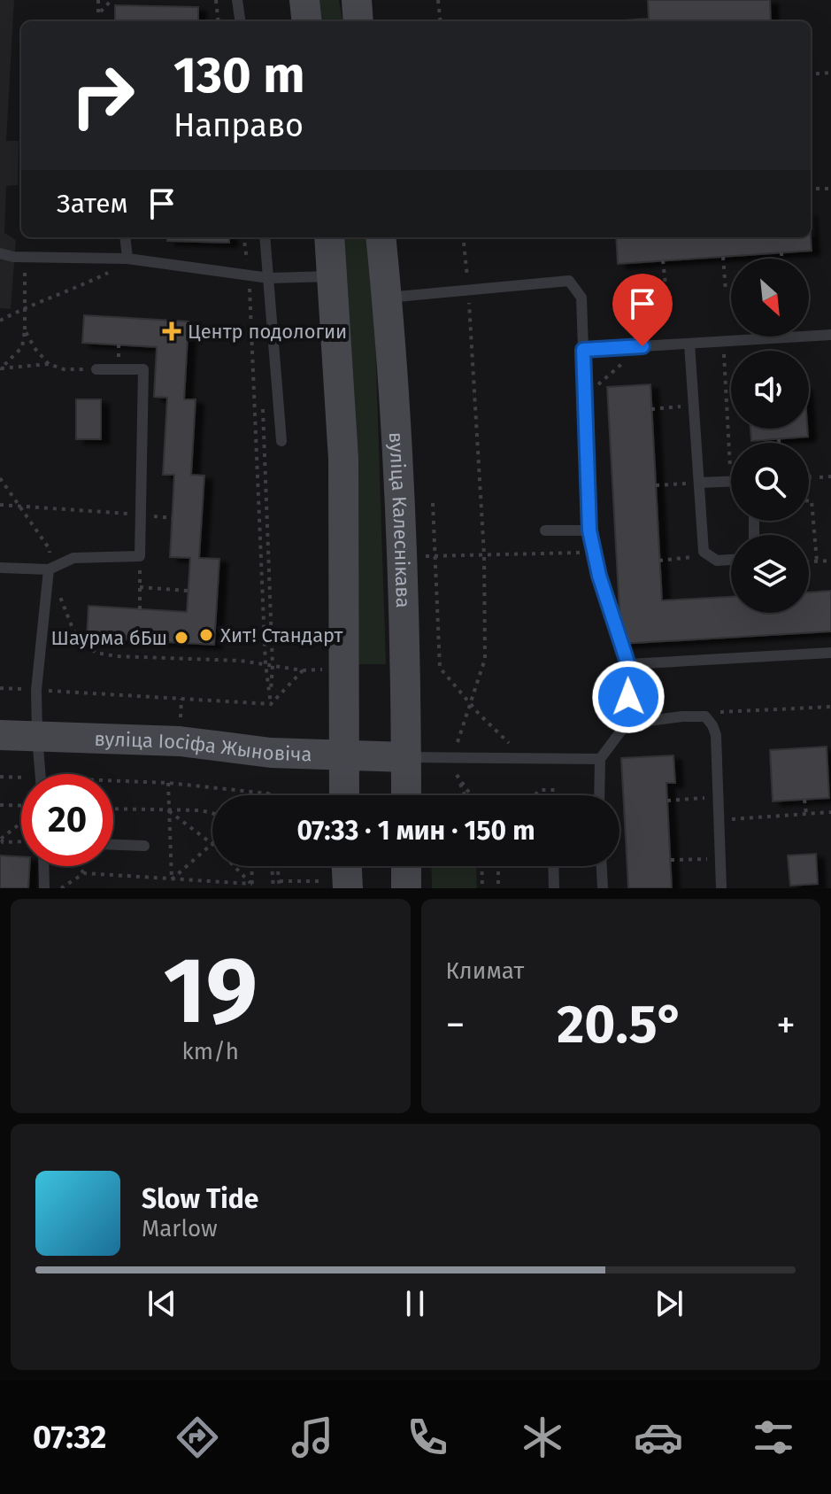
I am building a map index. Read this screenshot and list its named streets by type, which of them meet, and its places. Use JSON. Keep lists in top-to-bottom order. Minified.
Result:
{"streets":{"main road":["вуліца Калеснікава","вуліца Іосіфа Жыновіча"]},"crossings":[["вуліца Калеснікава","вуліца Іосіфа Жыновіча"]],"places":{"health":["Центр подологии"],"other":["Хит! Стандарт","Шаурма бБш"]},"north":"bottom right","page":{"turn":["130 m","Направо"],"then":"Затем","limit":"20","trip":"07:33 · 1 мин · 150 m","tile":[["19","km/h"],"Климат"],"heat":["−","20.5°","+"],"song":["Slow Tide","Marlow"],"tabs":"07:32"}}
